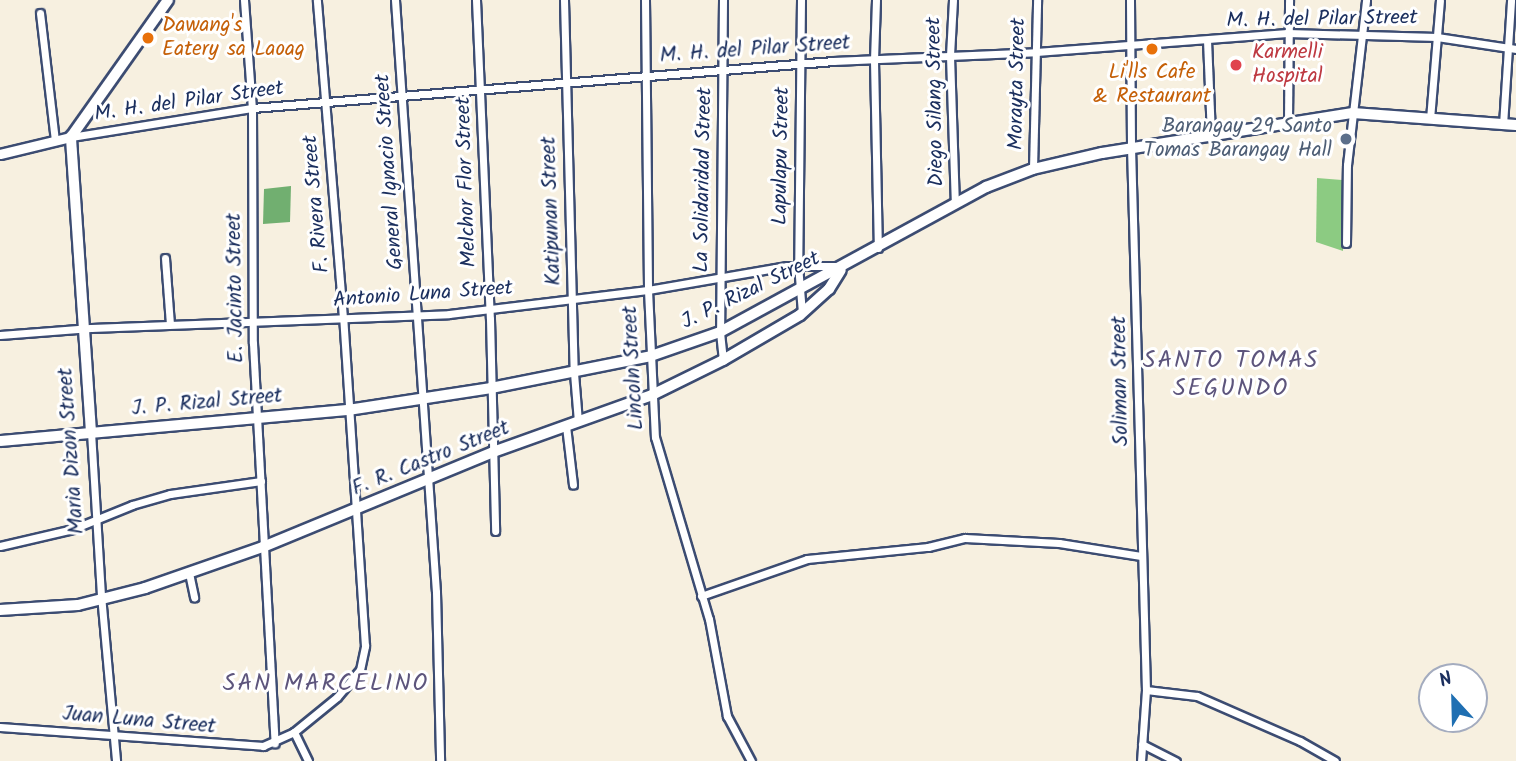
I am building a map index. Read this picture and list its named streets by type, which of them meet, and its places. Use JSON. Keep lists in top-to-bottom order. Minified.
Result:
{"streets":{"main road":["J. P. Rizal Street","Maria Dizon Street","F. R. Castro Street"],"street":["M. H. del Pilar Street","Morayta Street","Diego Silang Street","Lapulapu Street","General Ignacio Street","La Solidaridad Street","Melchor Flor Street","F. Rivera Street","Katipunan Street","E. Jacinto Street","Antonio Luna Street","Lincoln Street","Soliman Street","Juan Luna Street"]},"crossings":[["M. H. del Pilar Street","Morayta Street"],["M. H. del Pilar Street","Diego Silang Street"],["M. H. del Pilar Street","Lapulapu Street"],["M. H. del Pilar Street","General Ignacio Street"],["M. H. del Pilar Street","La Solidaridad Street"],["M. H. del Pilar Street","Melchor Flor Street"],["M. H. del Pilar Street","F. Rivera Street"],["M. H. del Pilar Street","Katipunan Street"],["M. H. del Pilar Street","E. Jacinto Street"],["M. H. del Pilar Street","Lincoln Street"],["M. H. del Pilar Street","Soliman Street"],["M. H. del Pilar Street","Maria Dizon Street"],["Morayta Street","J. P. Rizal Street"],["Diego Silang Street","J. P. Rizal Street"],["Lapulapu Street","J. P. Rizal Street"],["Lapulapu Street","Antonio Luna Street"],["Lapulapu Street","F. R. Castro Street"],["General Ignacio Street","J. P. Rizal Street"],["General Ignacio Street","Antonio Luna Street"],["General Ignacio Street","F. R. Castro Street"],["La Solidaridad Street","J. P. Rizal Street"],["La Solidaridad Street","Antonio Luna Street"],["La Solidaridad Street","F. R. Castro Street"],["Melchor Flor Street","J. P. Rizal Street"],["Melchor Flor Street","Antonio Luna Street"],["Melchor Flor Street","F. R. Castro Street"],["F. Rivera Street","E. Jacinto Street"],["F. Rivera Street","J. P. Rizal Street"],["F. Rivera Street","Antonio Luna Street"],["F. Rivera Street","F. R. Castro Street"],["F. Rivera Street","Juan Luna Street"],["Katipunan Street","J. P. Rizal Street"],["Katipunan Street","Antonio Luna Street"],["Katipunan Street","F. R. Castro Street"],["E. Jacinto Street","J. P. Rizal Street"],["E. Jacinto Street","Antonio Luna Street"],["E. Jacinto Street","F. R. Castro Street"],["E. Jacinto Street","Juan Luna Street"],["J. P. Rizal Street","Antonio Luna Street"],["J. P. Rizal Street","Lincoln Street"],["J. P. Rizal Street","Soliman Street"],["J. P. Rizal Street","Maria Dizon Street"],["J. P. Rizal Street","F. R. Castro Street"],["Antonio Luna Street","Lincoln Street"],["Antonio Luna Street","Maria Dizon Street"],["Antonio Luna Street","F. R. Castro Street"],["Lincoln Street","F. R. Castro Street"],["Maria Dizon Street","F. R. Castro Street"],["Maria Dizon Street","Juan Luna Street"]],"districts":["SANTO TOMAS SEGUNDO","SAN MARCELINO"],"places":["Dawang's Eatery sa Laoag","Li'lls Cafe & Restaurant","Karmelli Hospital","Barangay 29 Santo Tomas Barangay Hall"],"north":"top"}
